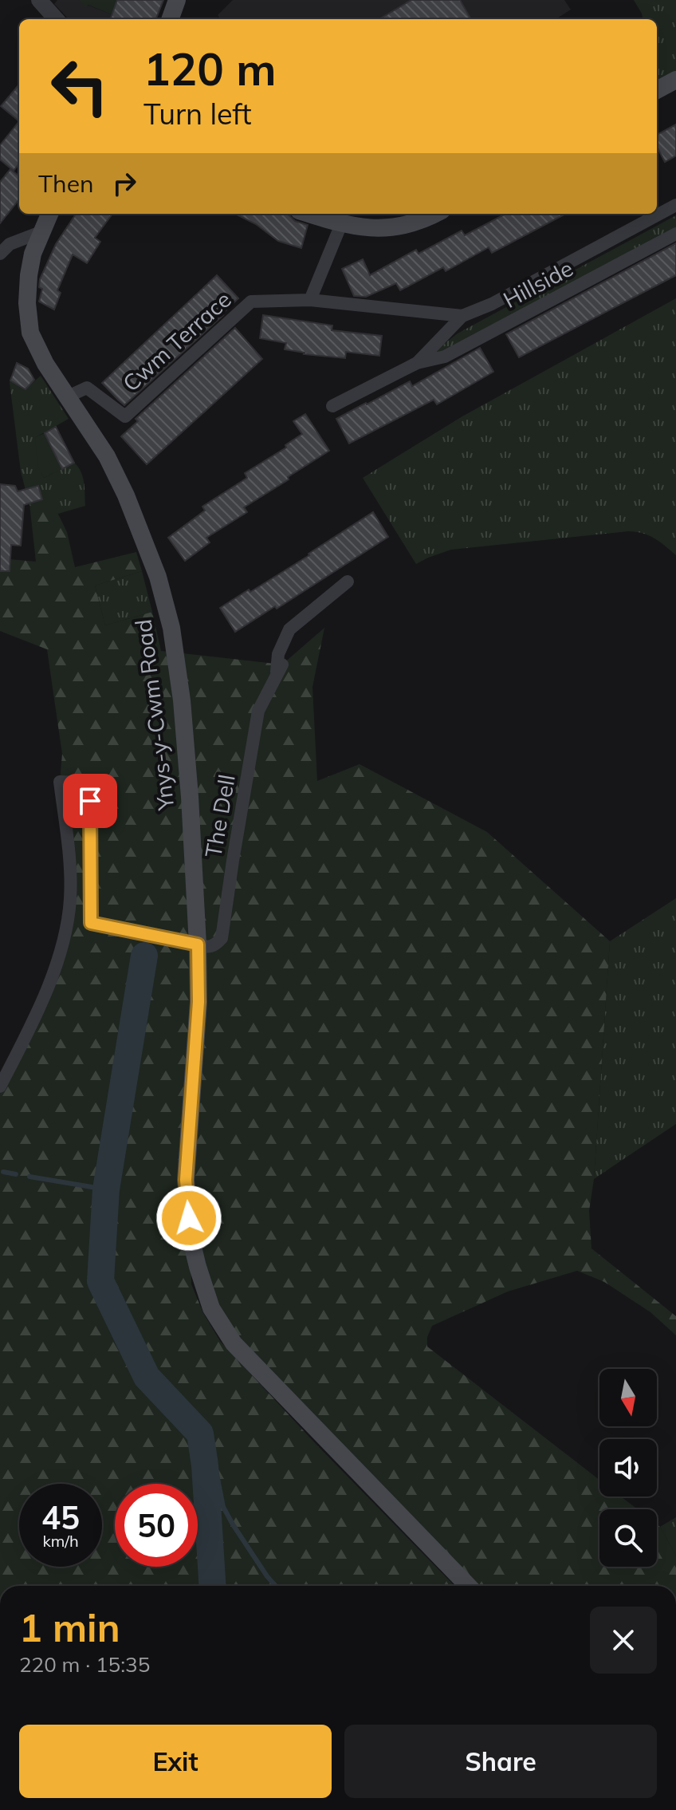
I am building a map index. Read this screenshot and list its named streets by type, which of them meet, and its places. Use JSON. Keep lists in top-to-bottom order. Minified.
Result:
{"streets":{"main road":["Ynys-y-Cwm Road"],"street":["Hillside","Cwm Terrace","The Dell"]},"crossings":[["Hillside","Cwm Terrace"],["Cwm Terrace","Ynys-y-Cwm Road"],["Ynys-y-Cwm Road","The Dell"]],"north":"bottom","page":{"turn":["120 m","Turn left"],"then":"Then","speed":"45 km/h","limit":"50","heading":["1 min","220 m · 15:35"],"buttons":["Exit","Share"]}}
